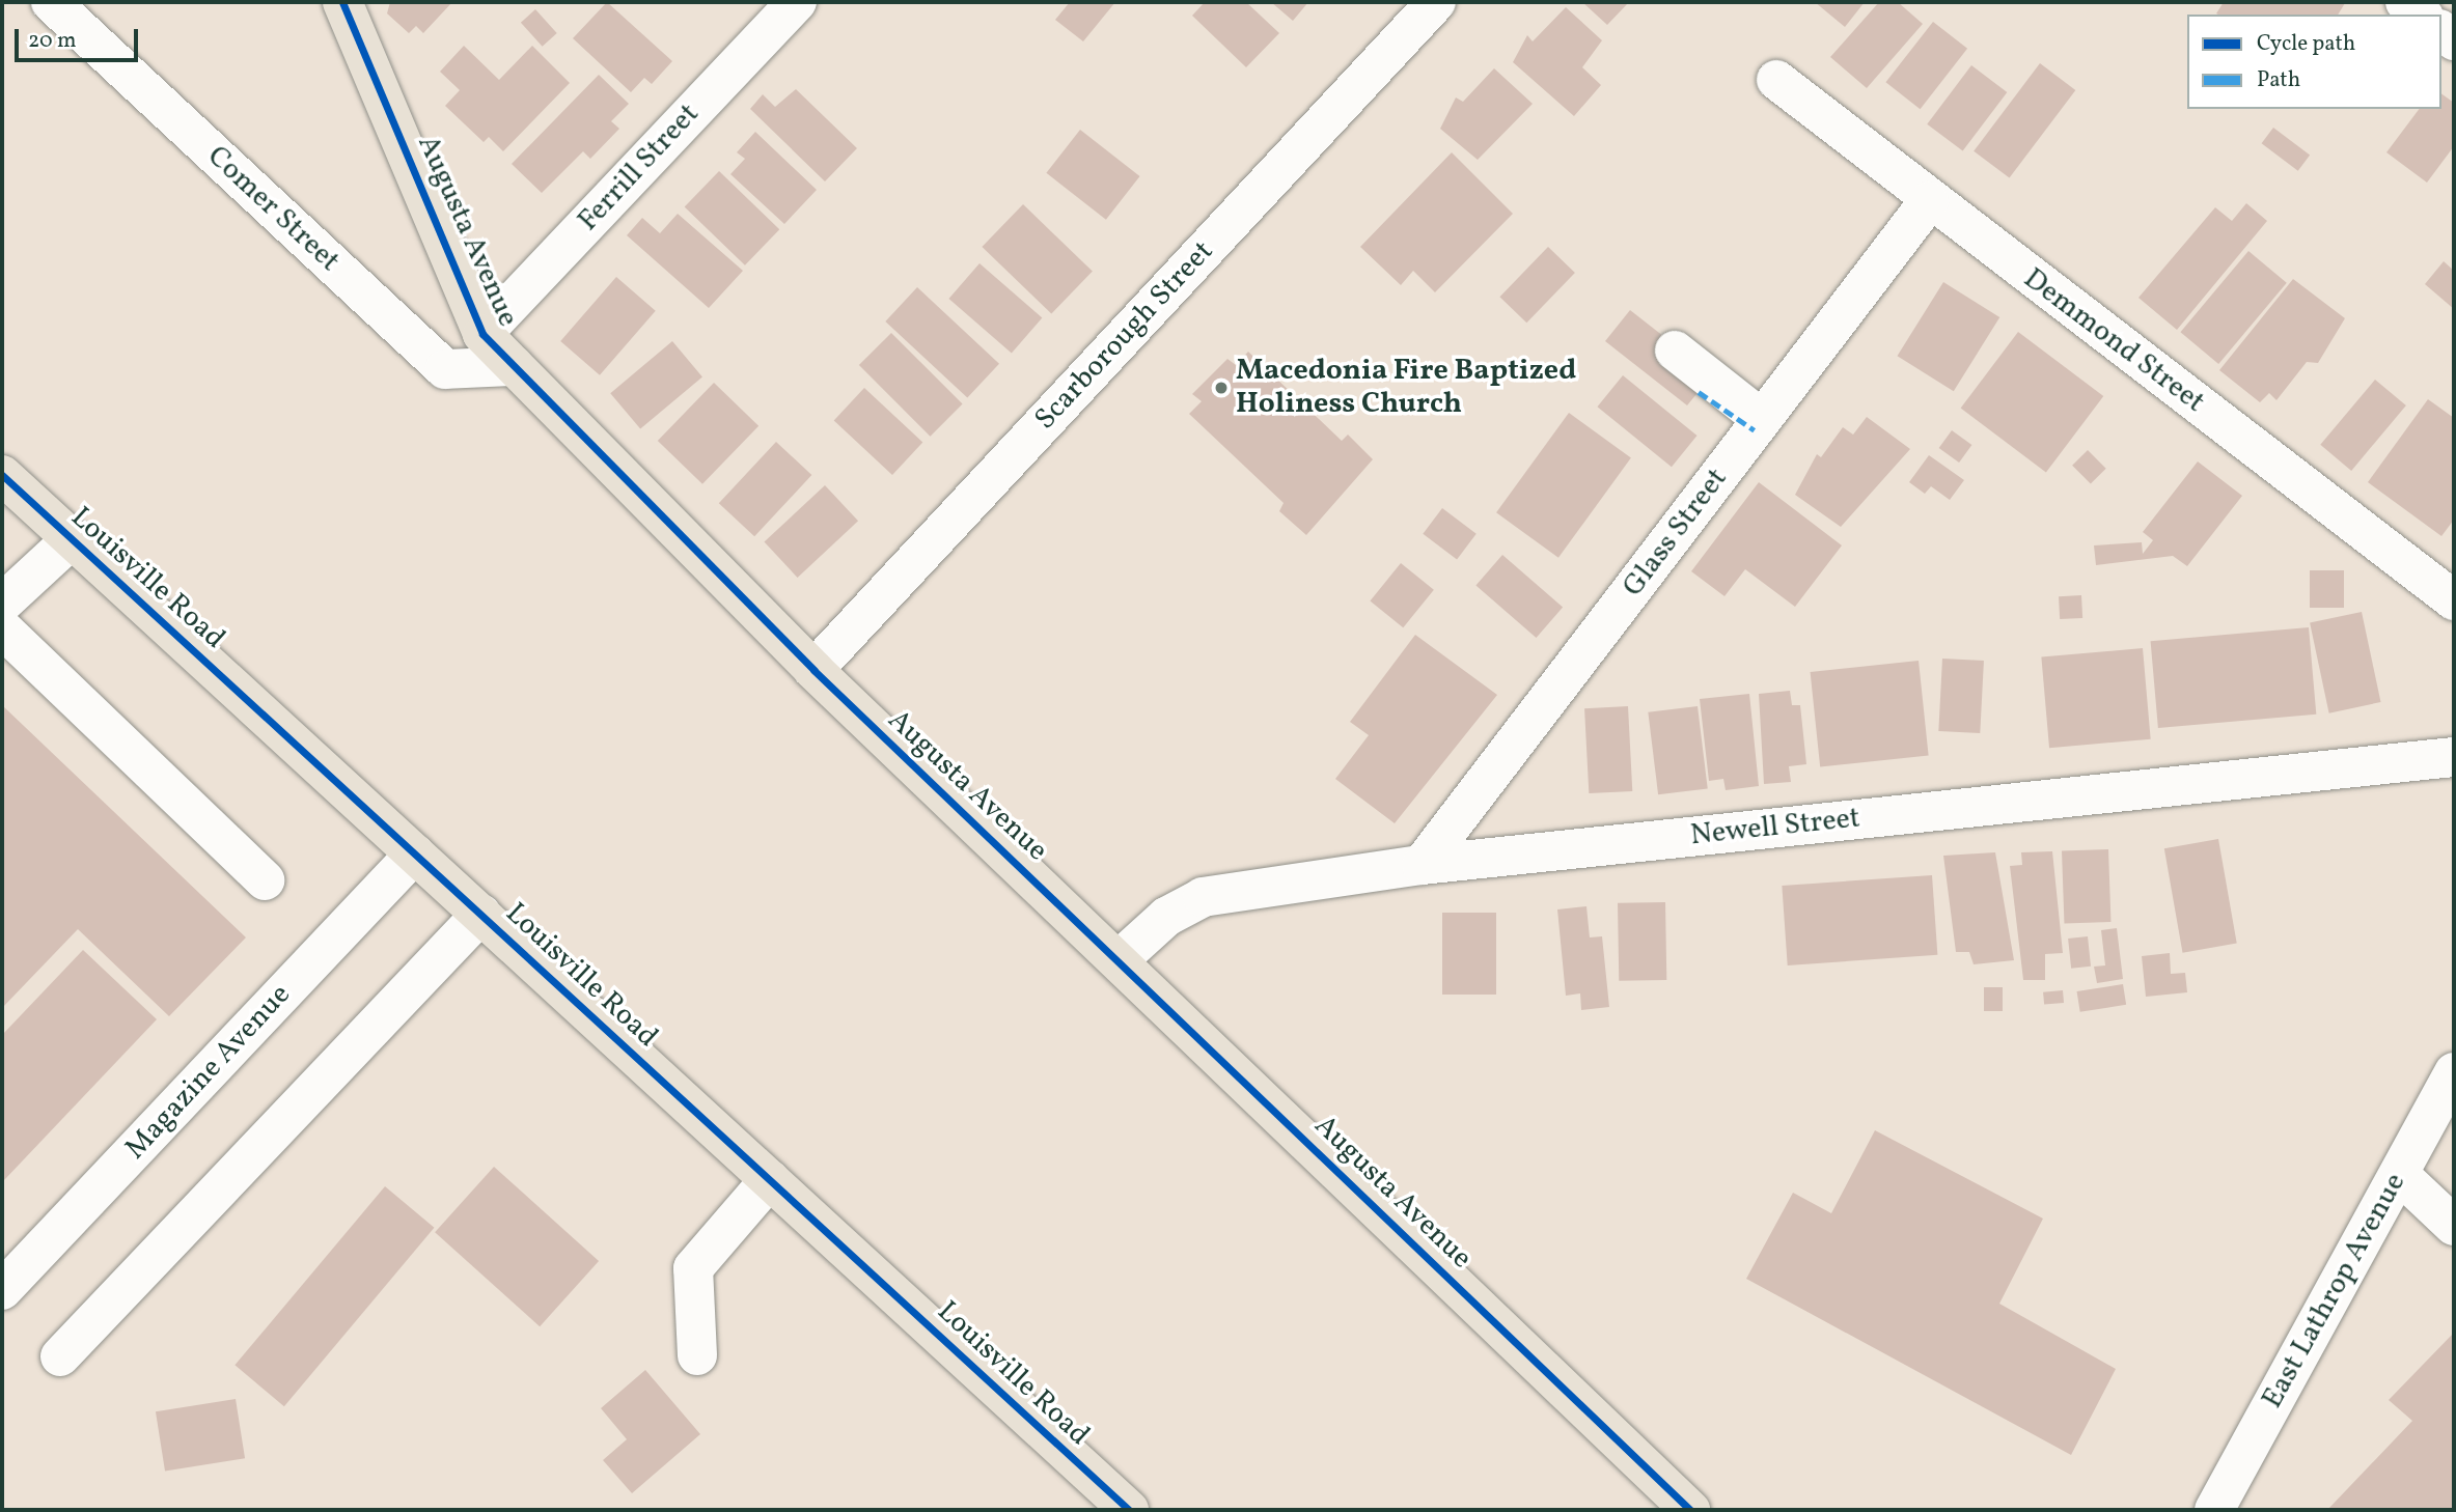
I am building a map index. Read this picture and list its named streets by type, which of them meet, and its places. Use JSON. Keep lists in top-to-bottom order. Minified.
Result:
{"streets":{"main road":["Augusta Avenue","Louisville Road"],"street":["Ferrill Street","Comer Street","Scarborough Street","Demmond Street","Glass Street","Newell Street","Magazine Avenue","East Lathrop Avenue"]},"crossings":[["Ferrill Street","Augusta Avenue"],["Comer Street","Augusta Avenue"],["Augusta Avenue","Scarborough Street"],["Augusta Avenue","Newell Street"],["Demmond Street","Glass Street"],["Glass Street","Newell Street"],["Louisville Road","Magazine Avenue"]],"places":["Macedonia Fire Baptized Holiness Church"],"legend":["Cycle path","Path"],"scale_bar":"20 m"}
